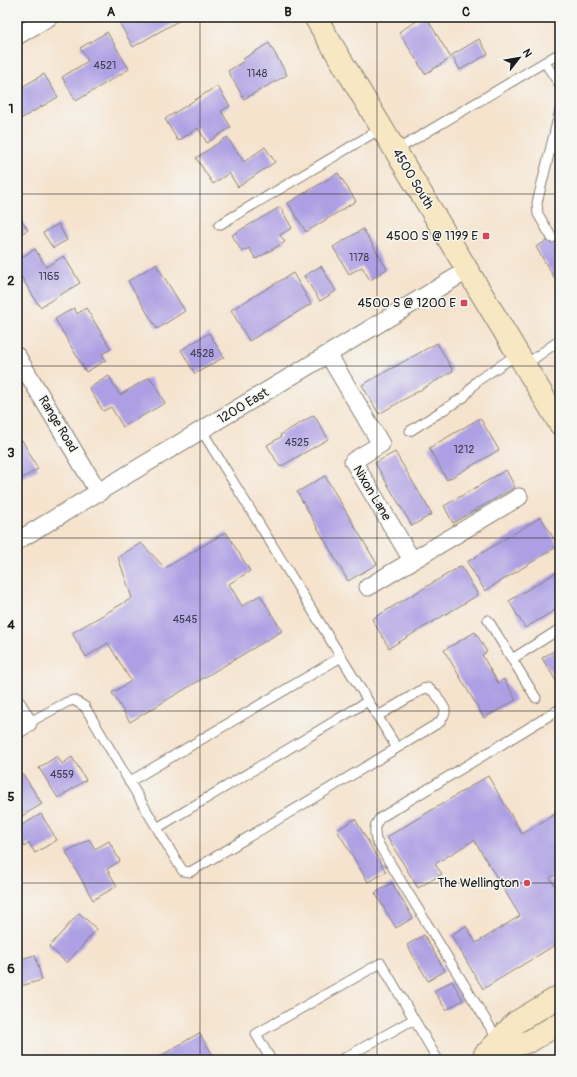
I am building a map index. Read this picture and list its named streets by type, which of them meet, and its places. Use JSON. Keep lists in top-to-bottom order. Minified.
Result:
{"streets":{"main road":["4500 South"],"street":["1200 East","Range Road","Nixon Lane"]},"crossings":[["4500 South","1200 East"],["1200 East","Range Road"],["1200 East","Nixon Lane"]],"places":{"transit":["4500 S @ 1199 E","4500 S @ 1200 E"],"other":["The Wellington"]},"house_numbers":["4521","1148","1178","1165","4528","4525","1212","4545","4559"],"north":"top right","grid":{"columns":["A","B","C"],"rows":["1","2","3","4","5","6"]}}
